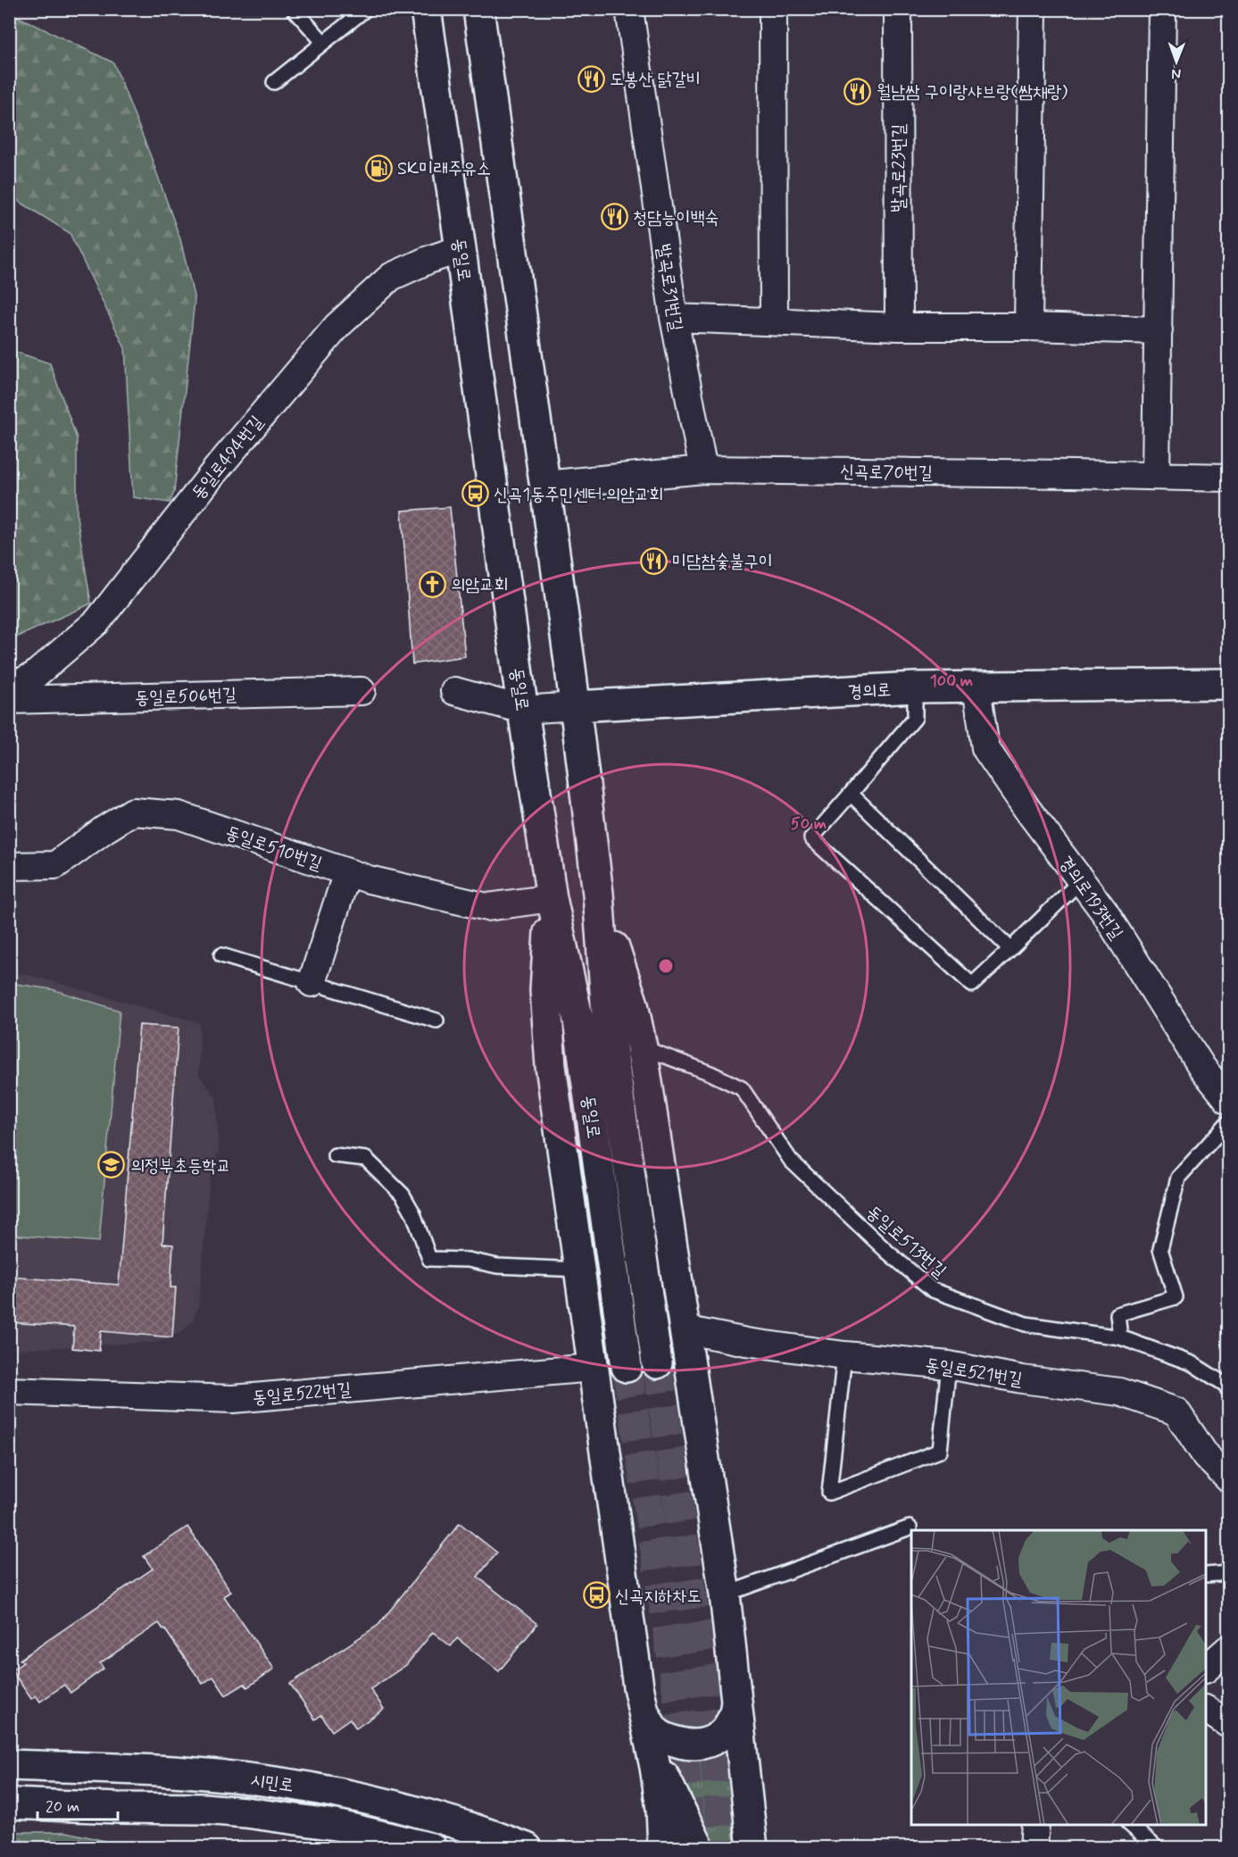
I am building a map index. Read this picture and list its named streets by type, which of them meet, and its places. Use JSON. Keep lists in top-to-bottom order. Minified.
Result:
{"streets":{"street":["발곡로23번길","동일로","발곡로31번길","동일로494번길","신곡로70번길","경의로","동일로506번길","동일로510번길","경의로193번길","동일로521번길","동일로522번길","시민로"],"lane":["동일로513번길"]},"crossings":[["동일로","동일로494번길"],["동일로","신곡로70번길"],["동일로","경의로"],["동일로","동일로510번길"],["발곡로31번길","신곡로70번길"],["경의로","경의로193번길"]],"places":{"restaurant":["도봉산 닭갈비","월남쌈 구이랑샤브랑(쌈채랑)","청담능이백숙","미담참숯불구이"],"fuel station":["SK미래주유소"],"bus stop":["신곡1동주민센터.의암교회","신곡지하차도"],"church":["의암교회"],"school or university":["의정부초등학교"]},"scale_bar":"20 m","north":"bottom","rings":["100 m","50 m"]}
